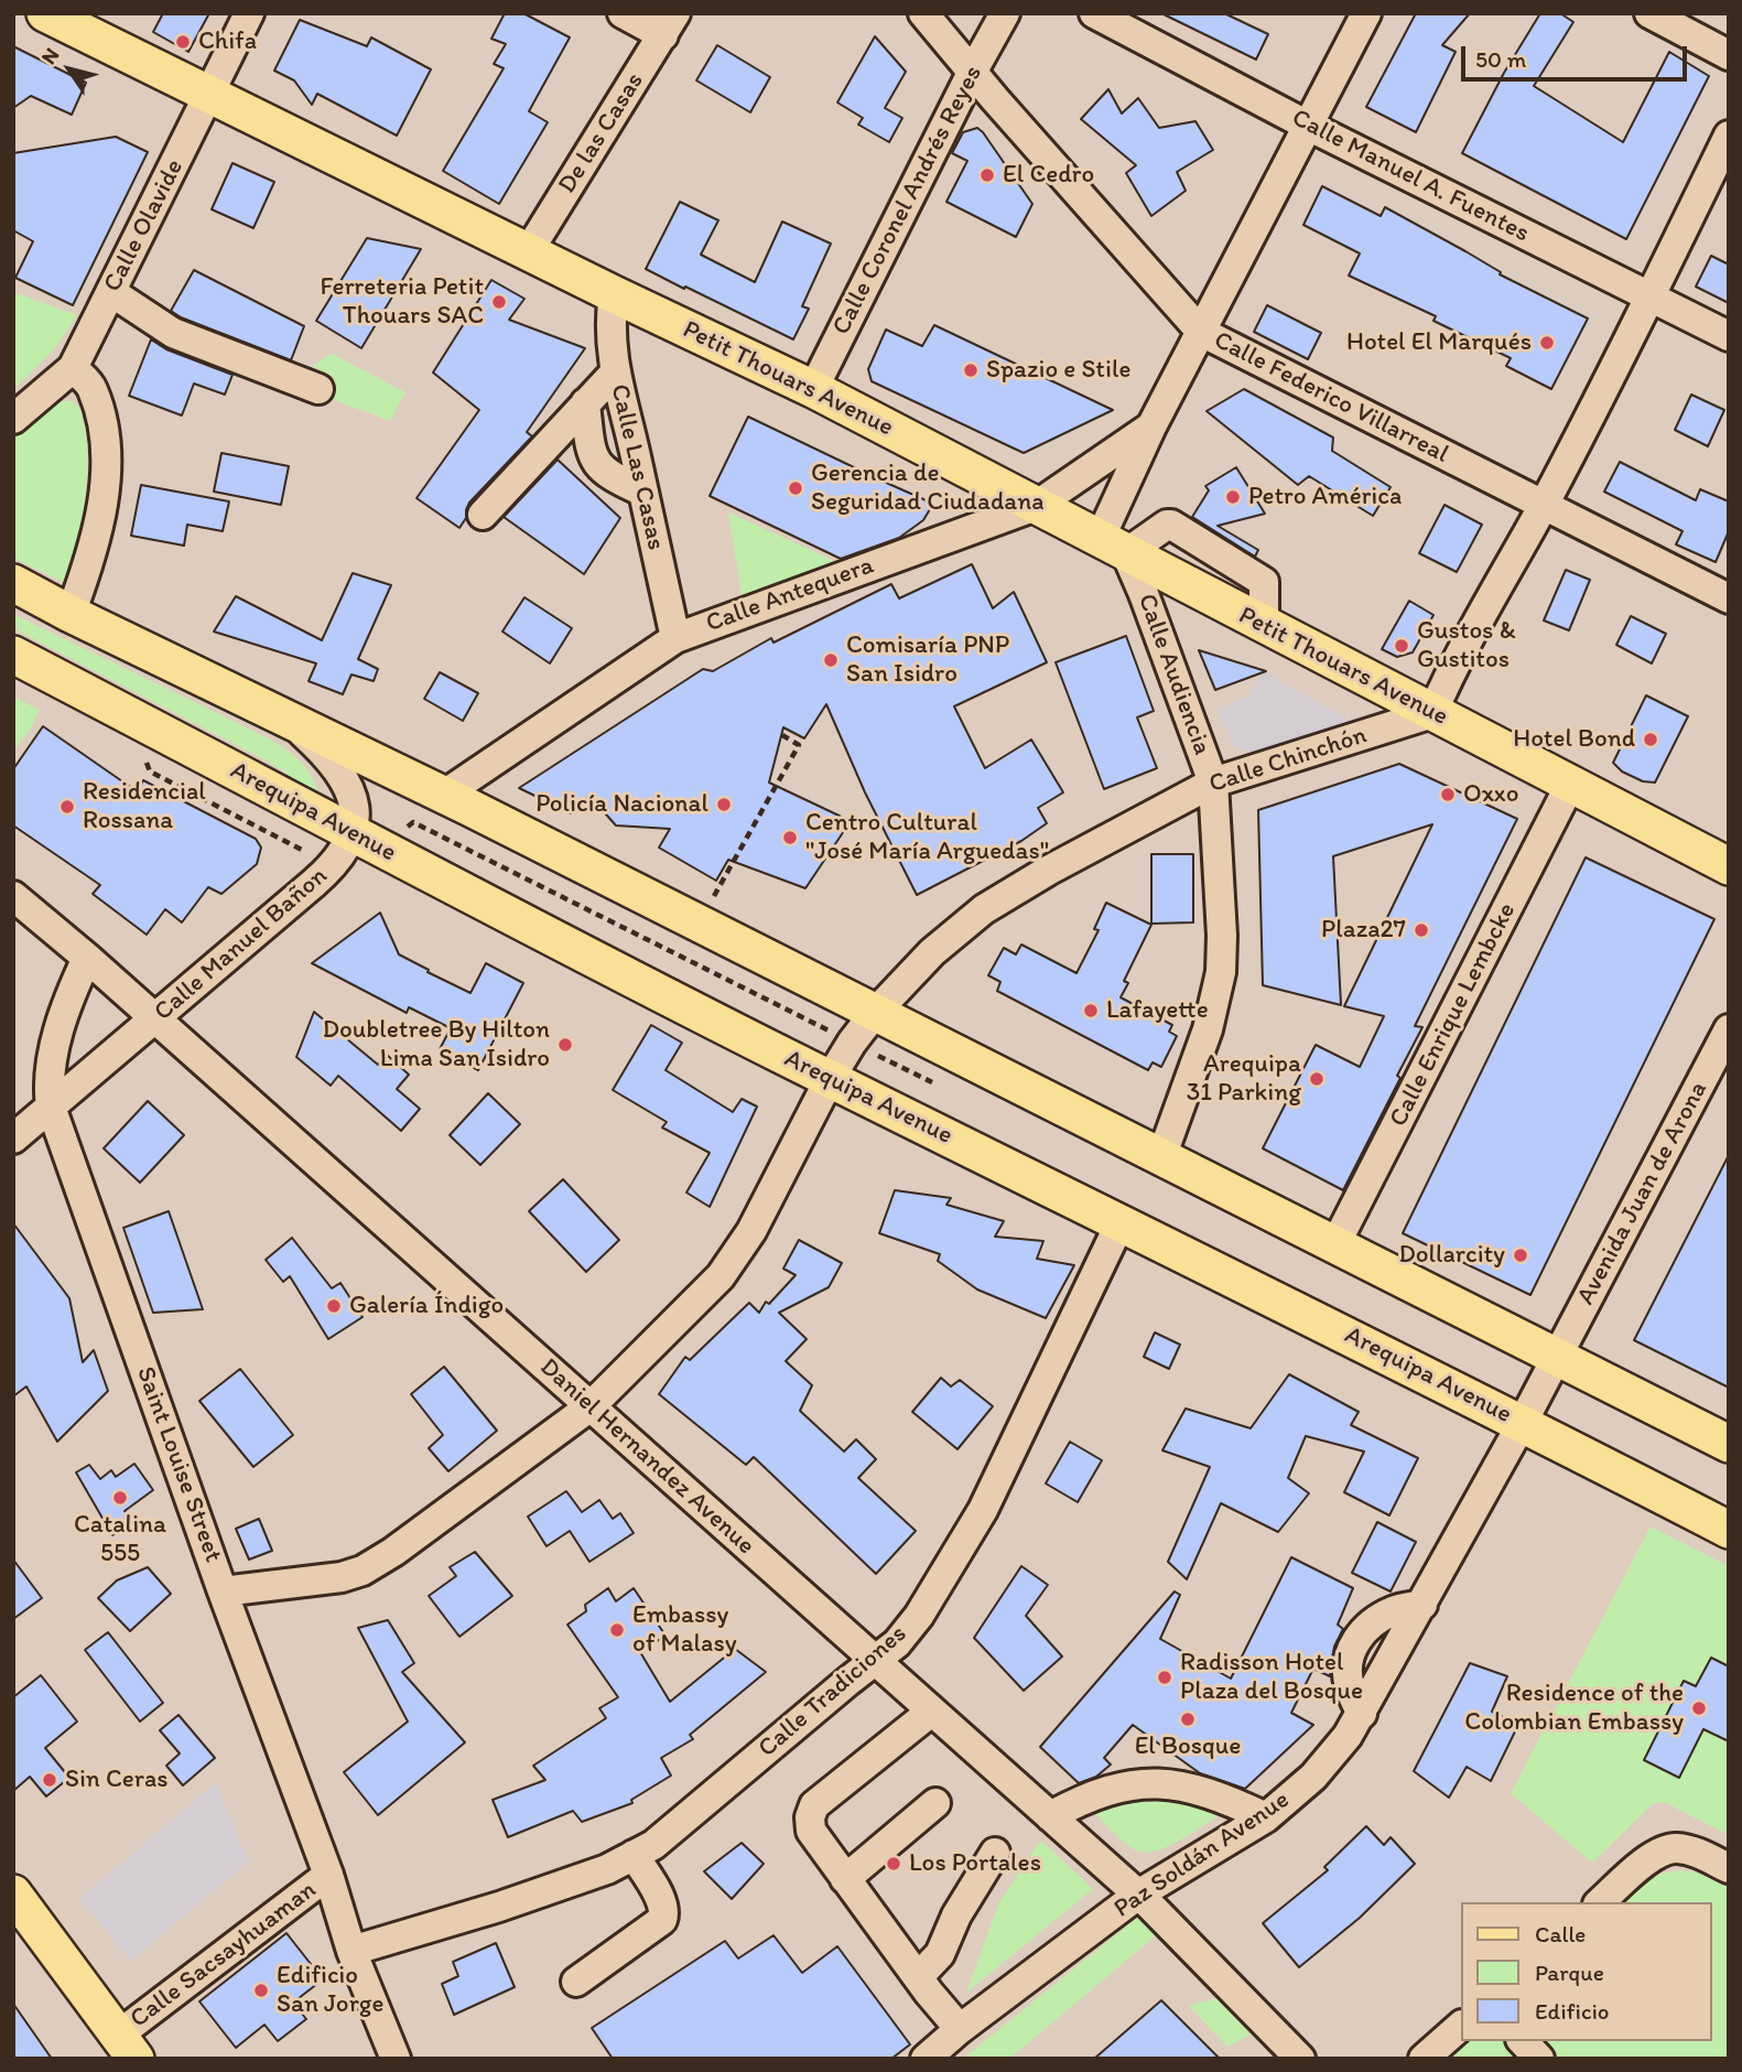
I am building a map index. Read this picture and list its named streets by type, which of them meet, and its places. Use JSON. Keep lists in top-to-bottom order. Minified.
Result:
{"streets":{"main road":["Petit Thouars Avenue","Arequipa Avenue"],"street":["De las Casas","Calle Manuel A. Fuentes","Calle Coronel Andrés Reyes","Calle Olavide","Calle Federico Villarreal","Calle Las Casas","Calle Antequera","Calle Audiencia","Calle Chinchón","Calle Manuel Bañon","Calle Enrique Lembcke","Avenida Juan de Arona","Daniel Hernandez Avenue","Saint Louise Street","Calle Tradiciones","Paz Soldán Avenue","Calle Sacsayhuaman"]},"crossings":[["De las Casas","Petit Thouars Avenue"],["Calle Coronel Andrés Reyes","Petit Thouars Avenue"],["Calle Coronel Andrés Reyes","Calle Federico Villarreal"],["Calle Olavide","Petit Thouars Avenue"],["Petit Thouars Avenue","Calle Las Casas"],["Petit Thouars Avenue","Calle Antequera"],["Petit Thouars Avenue","Calle Audiencia"],["Petit Thouars Avenue","Calle Chinchón"],["Petit Thouars Avenue","Calle Enrique Lembcke"],["Calle Las Casas","Calle Antequera"],["Calle Audiencia","Calle Chinchón"],["Calle Chinchón","Arequipa Avenue"],["Calle Chinchón","Daniel Hernandez Avenue"],["Calle Chinchón","Saint Louise Street"],["Arequipa Avenue","Calle Manuel Bañon"],["Arequipa Avenue","Calle Tradiciones"],["Arequipa Avenue","Paz Soldán Avenue"],["Calle Manuel Bañon","Daniel Hernandez Avenue"],["Calle Manuel Bañon","Saint Louise Street"],["Avenida Juan de Arona","Paz Soldán Avenue"],["Daniel Hernandez Avenue","Saint Louise Street"],["Daniel Hernandez Avenue","Calle Tradiciones"],["Daniel Hernandez Avenue","Paz Soldán Avenue"],["Saint Louise Street","Calle Tradiciones"],["Saint Louise Street","Calle Sacsayhuaman"]],"places":["Chifa","El Cedro","Ferreteria Petit Thouars SAC","Hotel El Marqués","Spazio e Stile","Gerencia de Seguridad Ciudadana","Petro América","Gustos & Gustitos","Comisaría PNP San Isidro","Hotel Bond","Oxxo","Policía Nacional","Residencial Rossana","Centro Cultural \"José María Arguedas\"","Plaza27","Lafayette","Doubletree By Hilton Lima San Isidro","Arequipa 31 Parking","Dollarcity","Galería Índigo","Catalina 555","Embassy of Malasy","Radisson Hotel Plaza del Bosque","Residence of the Colombian Embassy","El Bosque","Sin Ceras","Los Portales","Edificio San Jorge"],"legend":["Calle","Parque","Edificio"],"scale_bar":"50 m","north":"top left"}
